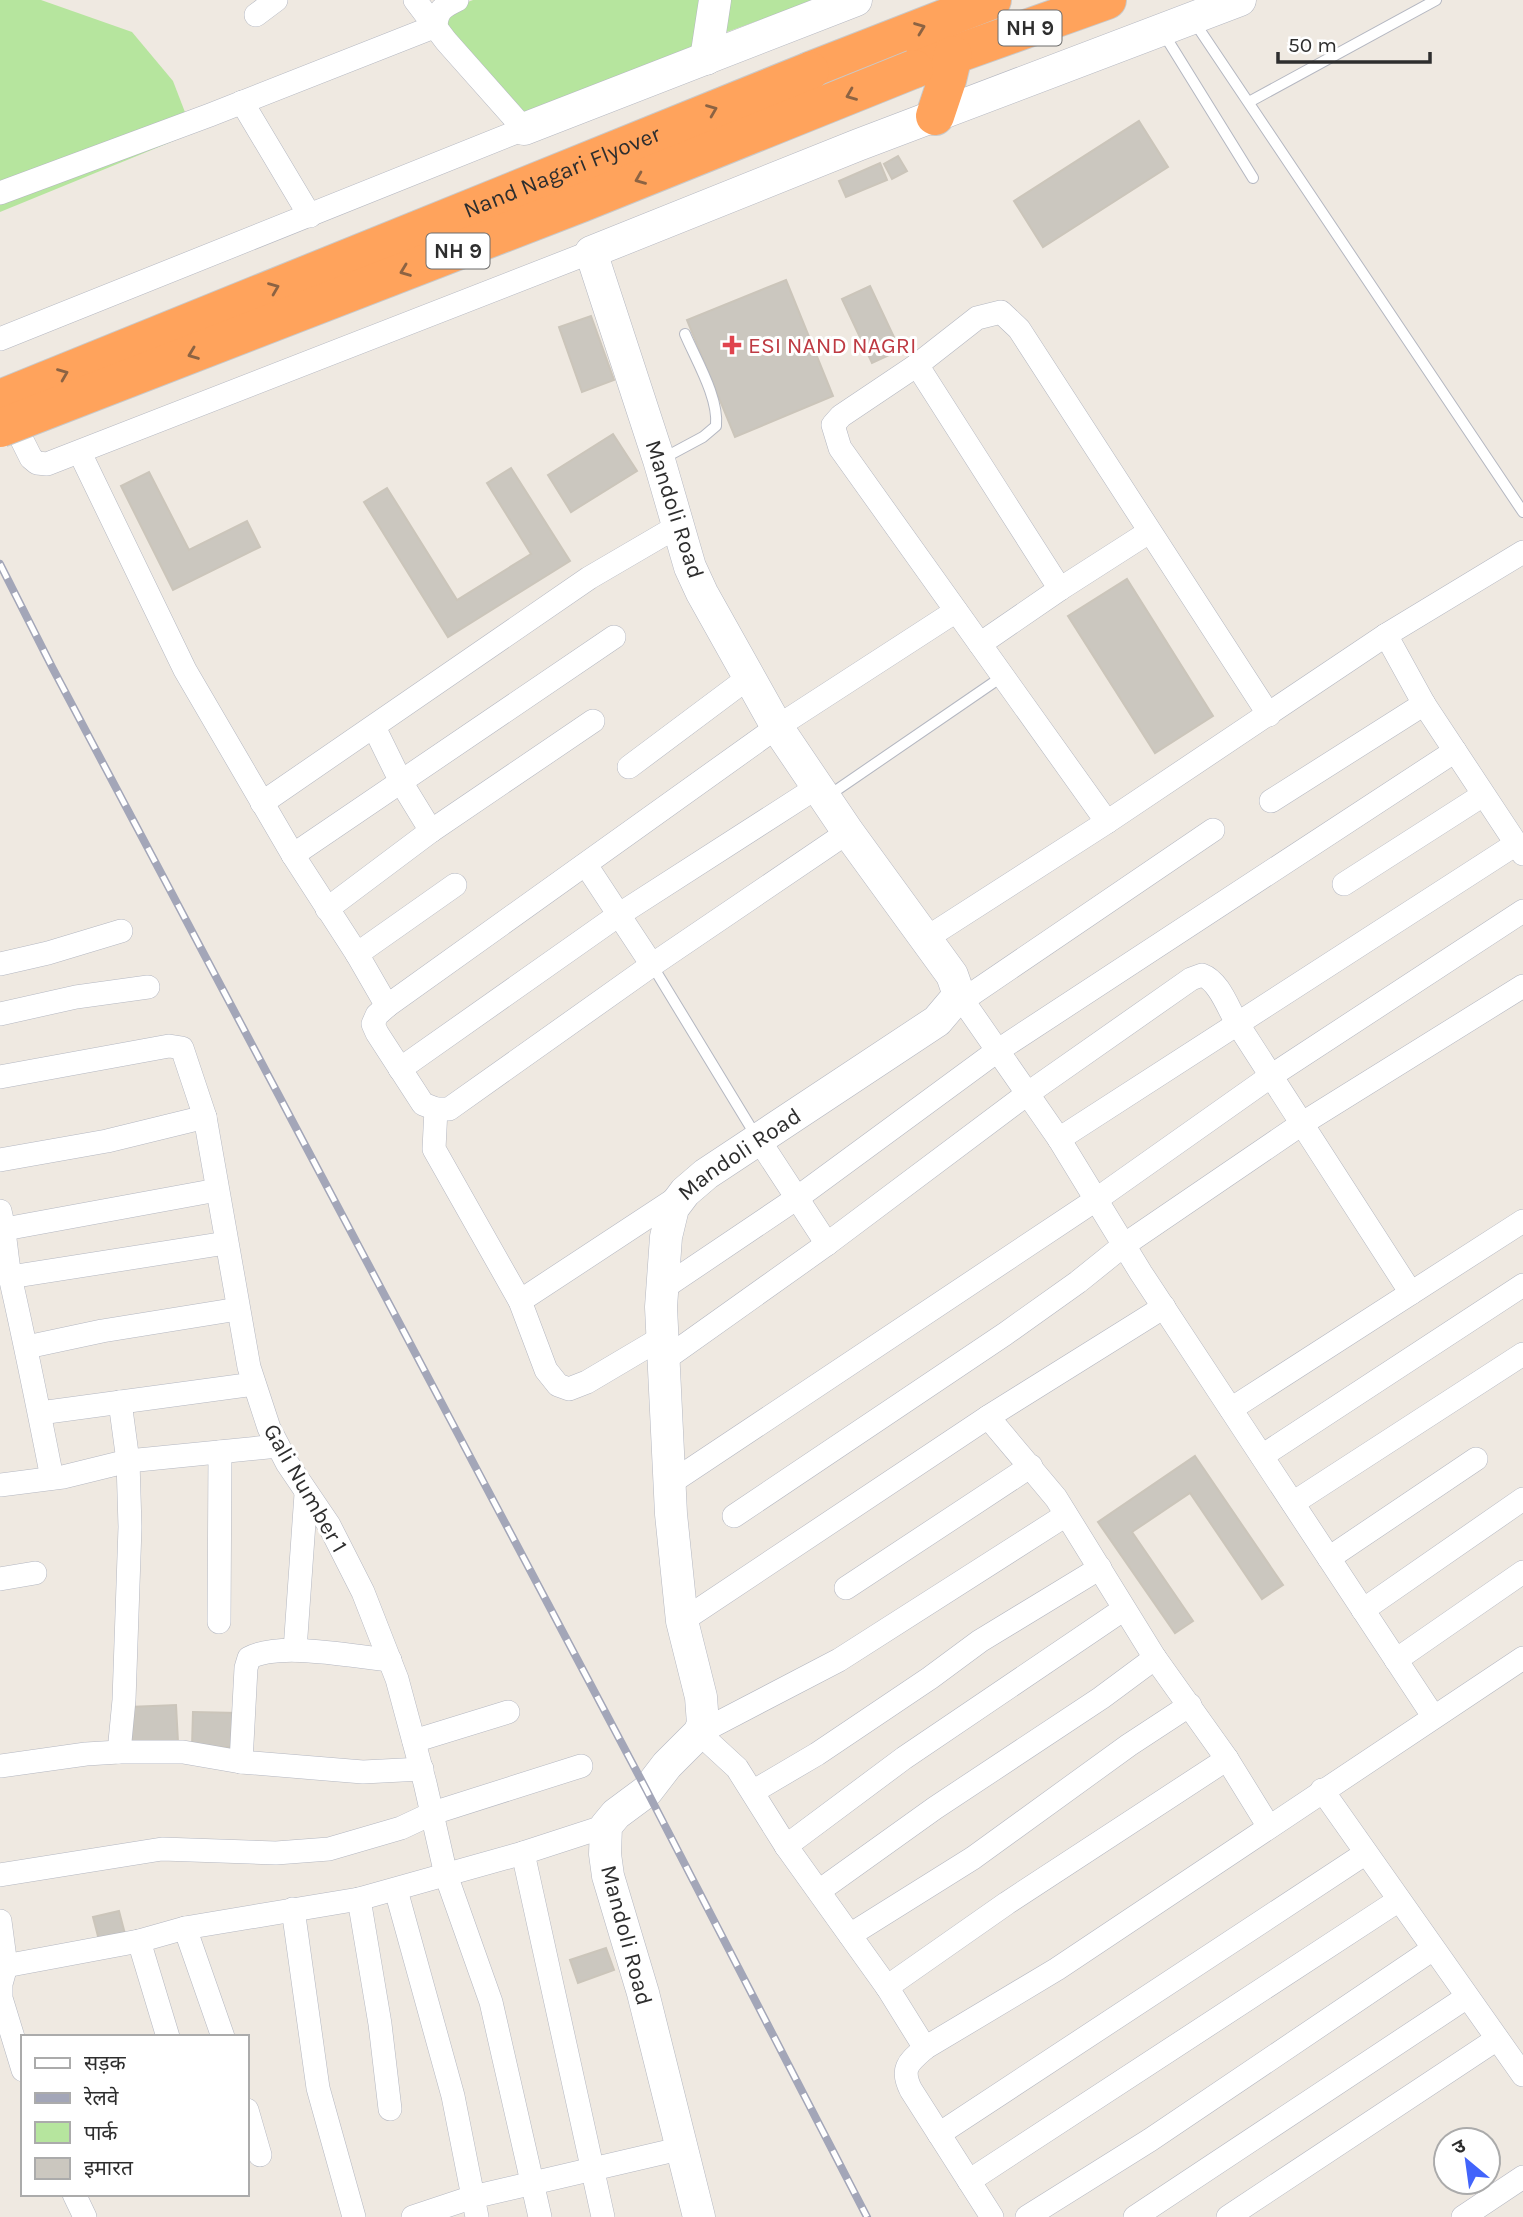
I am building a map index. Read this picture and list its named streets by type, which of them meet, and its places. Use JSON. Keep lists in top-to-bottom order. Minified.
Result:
{"streets":{"highway":["NH 9","Nand Nagari Flyover"],"street":["Mandoli Road","Gali Number 1"]},"crossings":[["NH 9","Nand Nagari Flyover"]],"places":{"health":["ESI NAND NAGRI"]},"legend":["सड़क","रेलवे","पार्क","इमारत"],"scale_bar":"50 m","north":"top left"}
